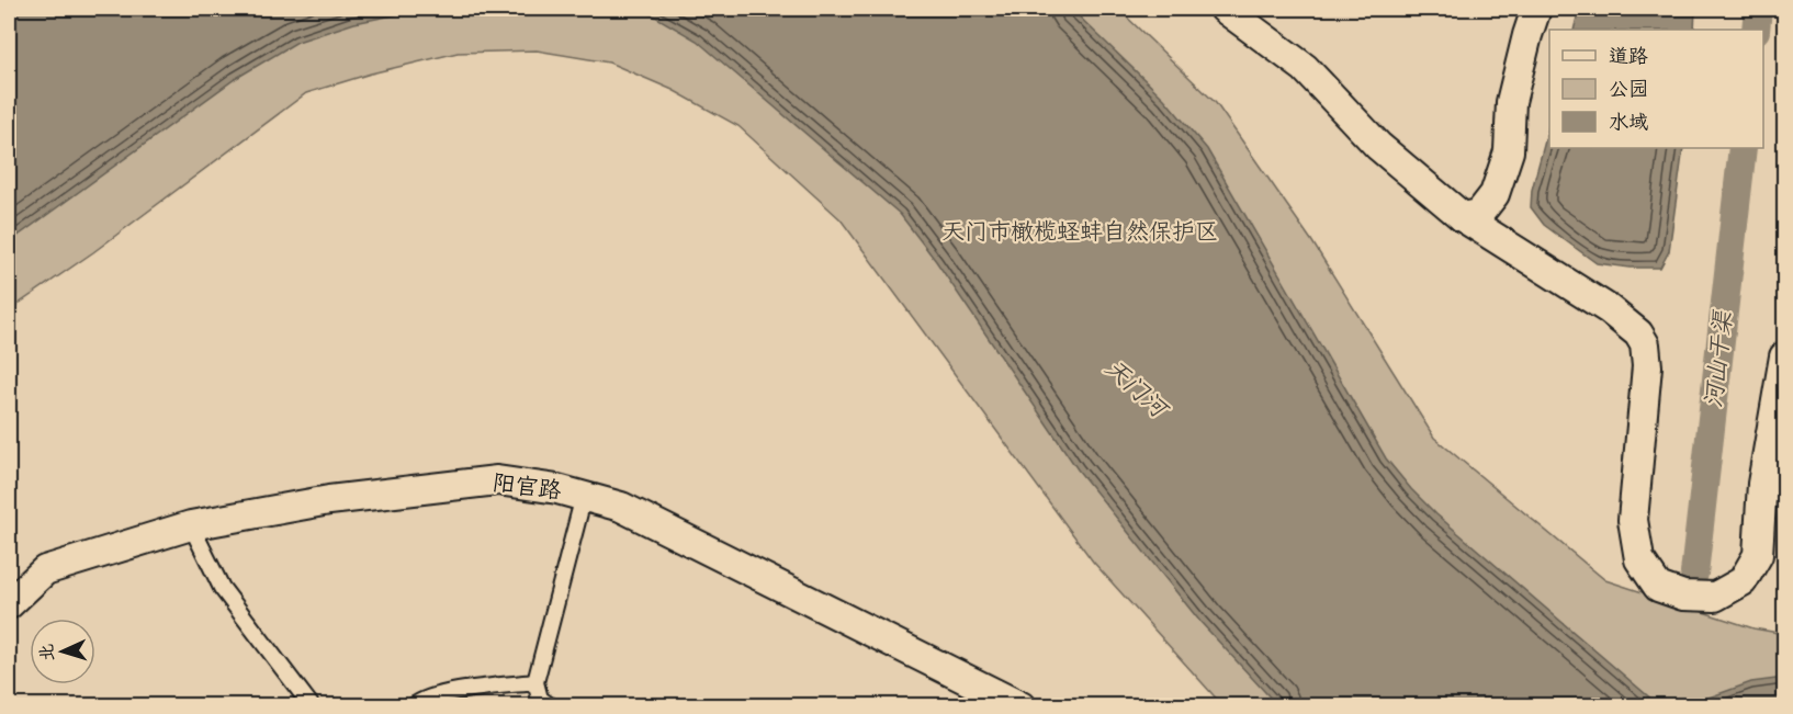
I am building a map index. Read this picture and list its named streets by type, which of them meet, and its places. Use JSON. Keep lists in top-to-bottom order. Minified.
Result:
{"streets":{"street":["阳官路"]},"water":["河山干渠","天门河"],"parks":["天门市橄榄蛏蚌自然保护区"],"legend":["道路","公园","水域"],"north":"left"}
